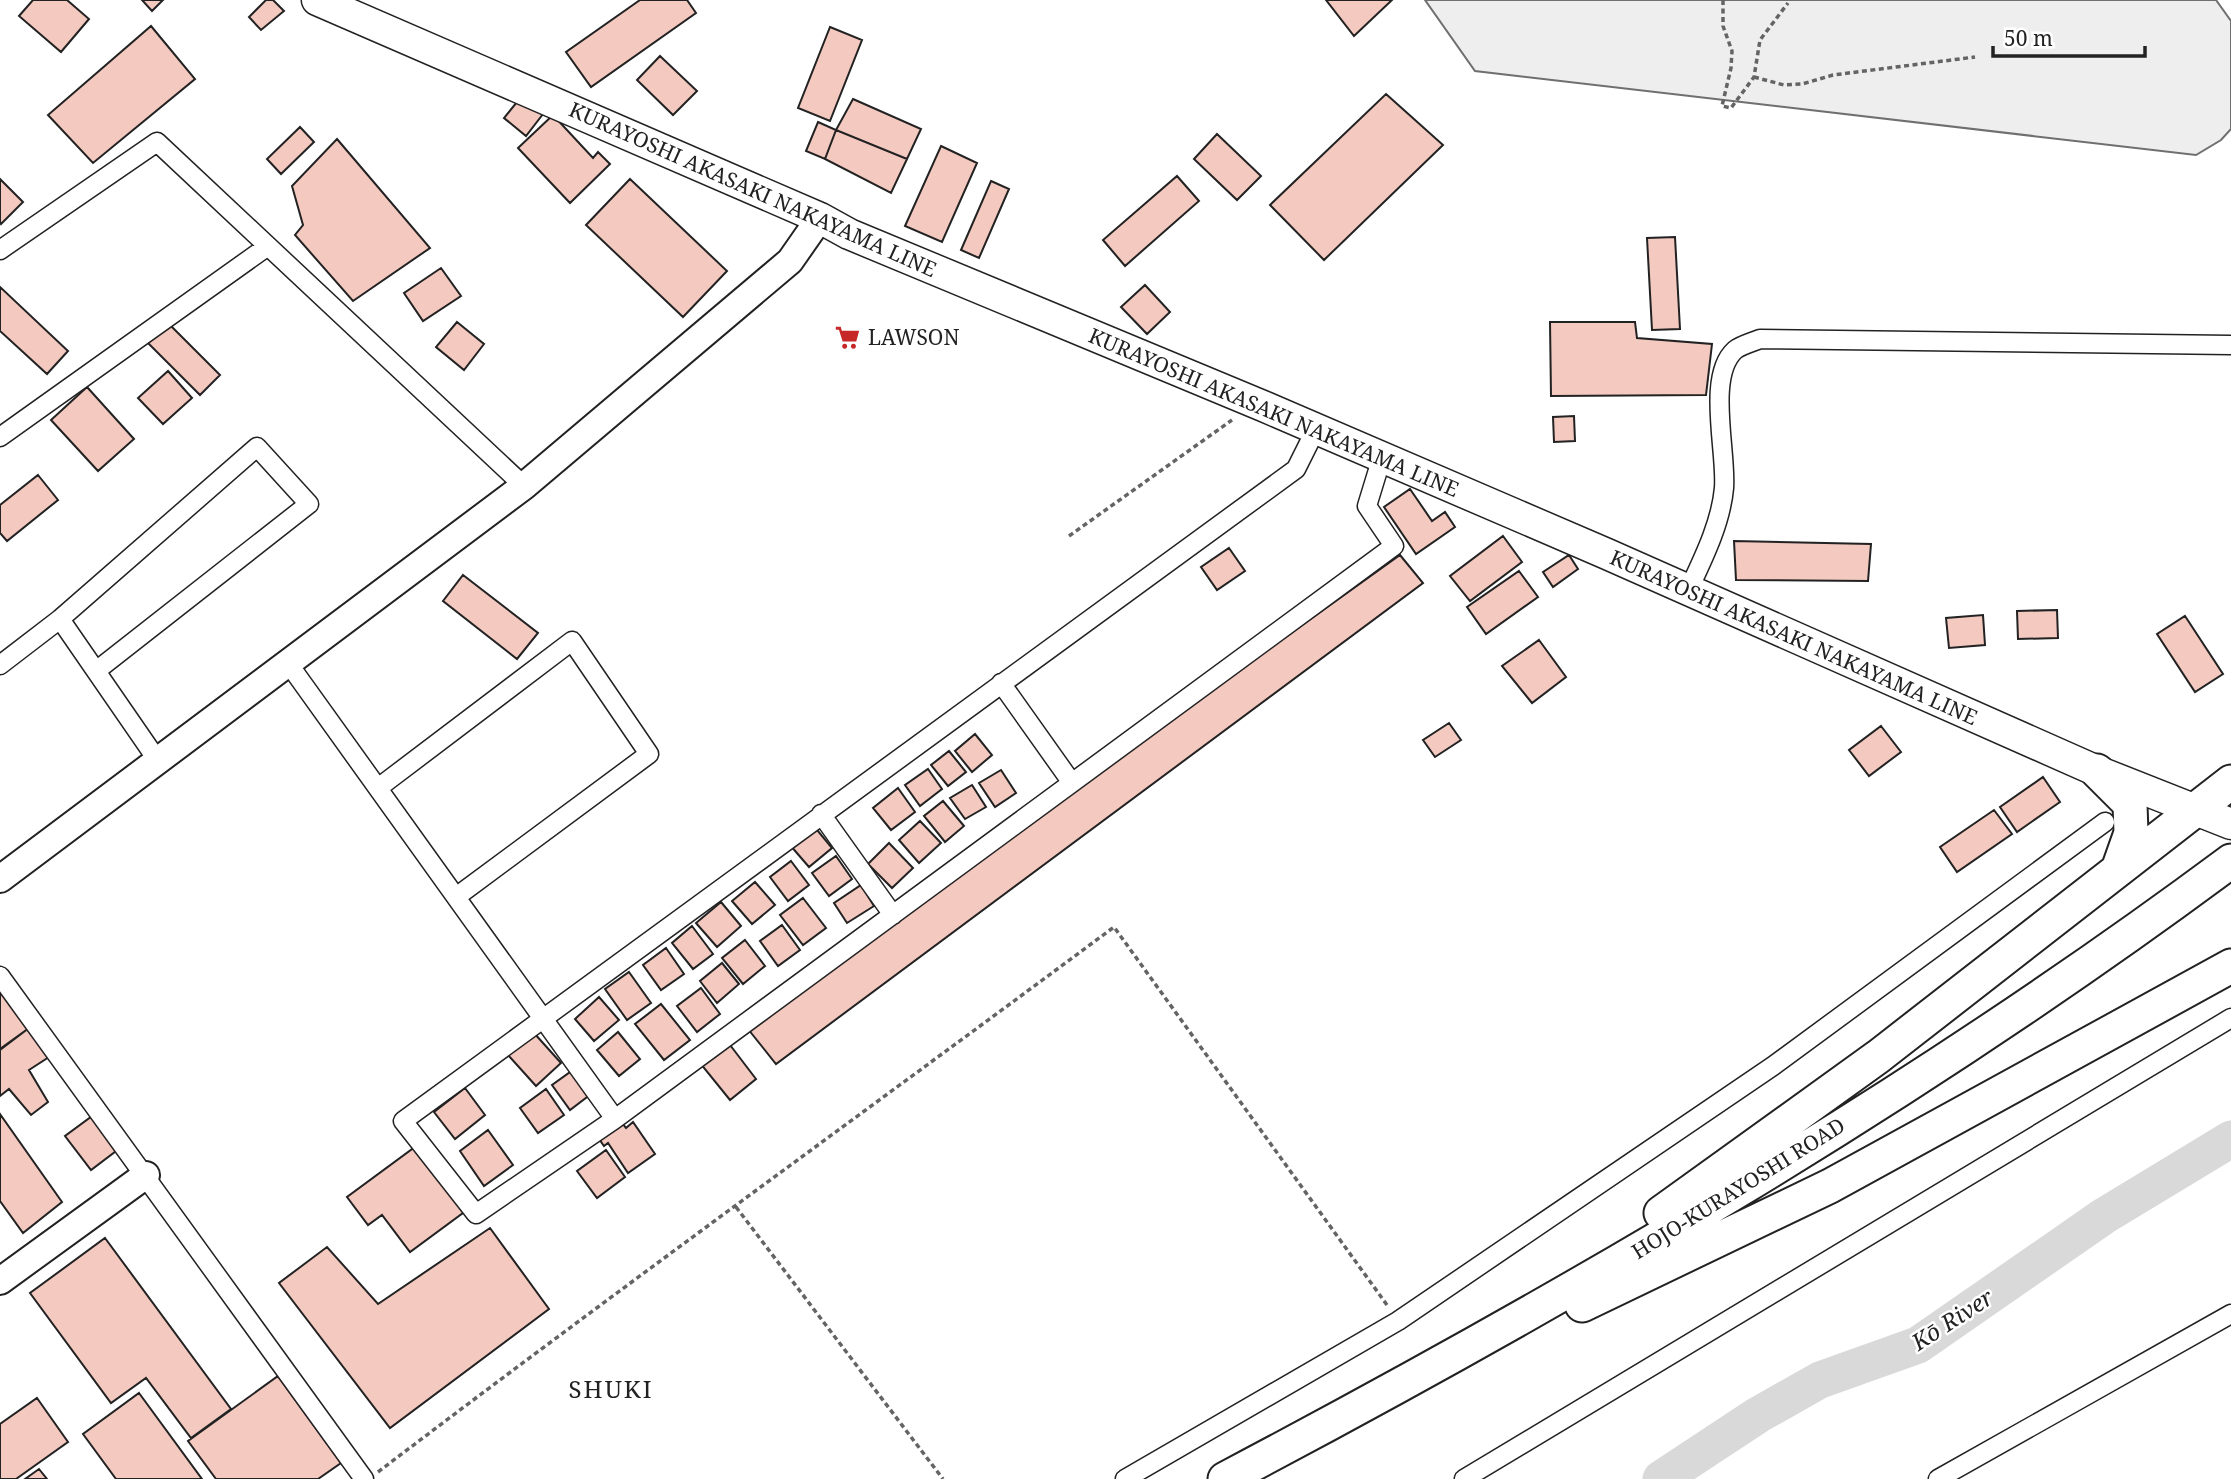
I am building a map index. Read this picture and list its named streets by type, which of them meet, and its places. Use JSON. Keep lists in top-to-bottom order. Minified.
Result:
{"streets":{"highway":["HOJO-KURAYOSHI ROAD"],"main road":["KURAYOSHI AKASAKI NAKAYAMA LINE"]},"districts":["SHUKI"],"water":["Kō River"],"places":{"supermarket":["LAWSON"]},"scale_bar":"50 m"}
